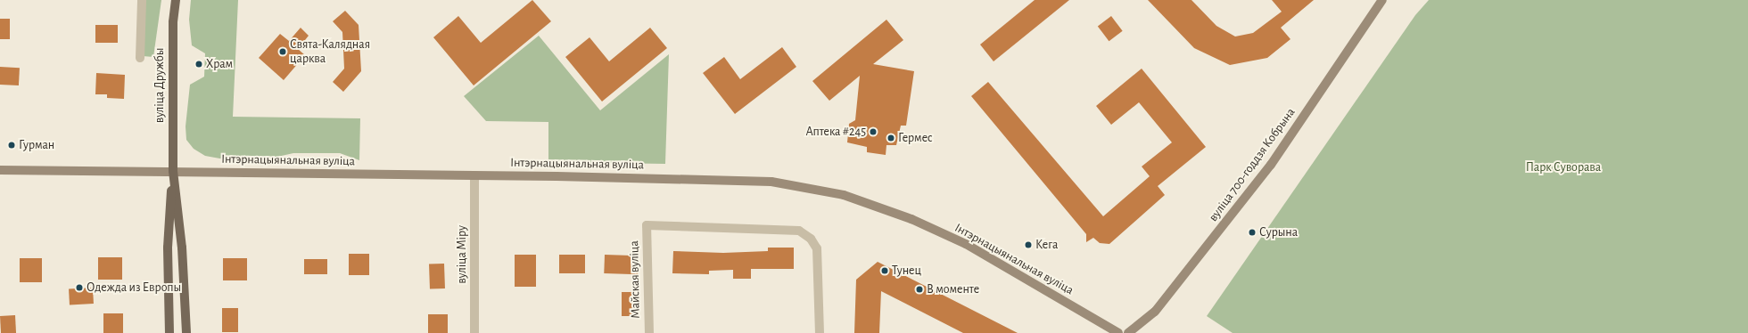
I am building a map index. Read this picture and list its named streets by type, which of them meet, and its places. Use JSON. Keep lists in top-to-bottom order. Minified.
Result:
{"streets":{"main road":["вуліца Дружбы","Інтэрнацыянальная вуліца","вуліца 700-годдзя Кобрына"],"street":["вуліца Міру","Майская вуліца"]},"crossings":[["вуліца Дружбы","Інтэрнацыянальная вуліца"],["Інтэрнацыянальная вуліца","вуліца Міру"]],"parks":["Парк Суворава"],"places":["Свята-Калядная царква","Храм","Аптека #245","Гермес","Гурман","Сурына","Кега","Тунец","Одежда из Европы","В моменте"]}
